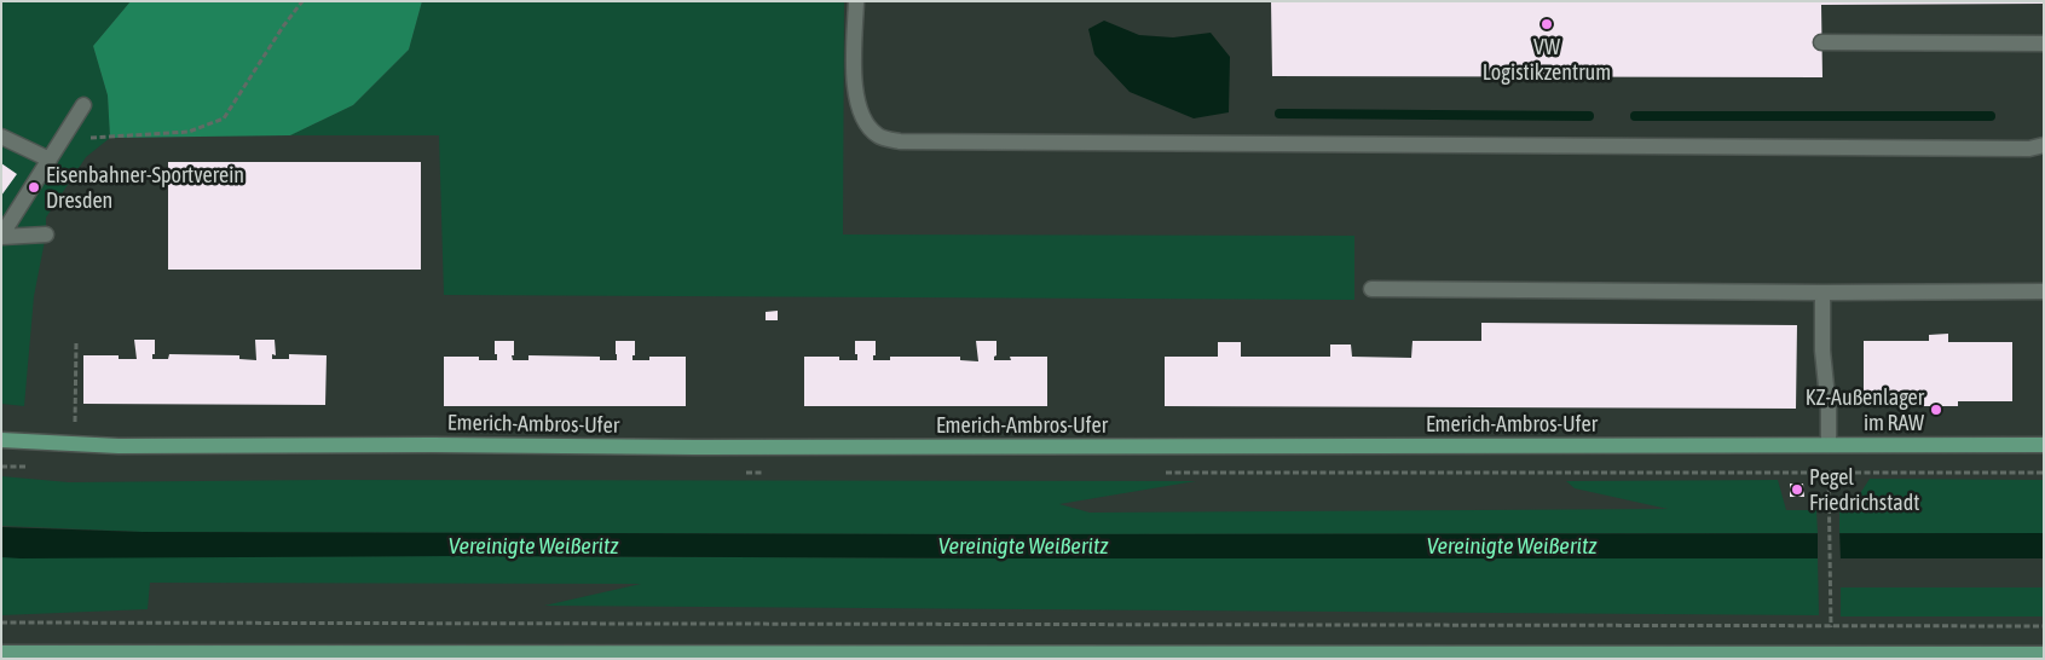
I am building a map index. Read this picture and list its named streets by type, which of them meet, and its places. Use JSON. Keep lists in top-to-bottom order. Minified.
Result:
{"streets":{"main road":["Emerich-Ambros-Ufer"]},"water":["Vereinigte Weißeritz"],"places":["VW Logistikzentrum","Eisenbahner-Sportverein Dresden","KZ-Außenlager im RAW","Pegel Friedrichstadt"]}
